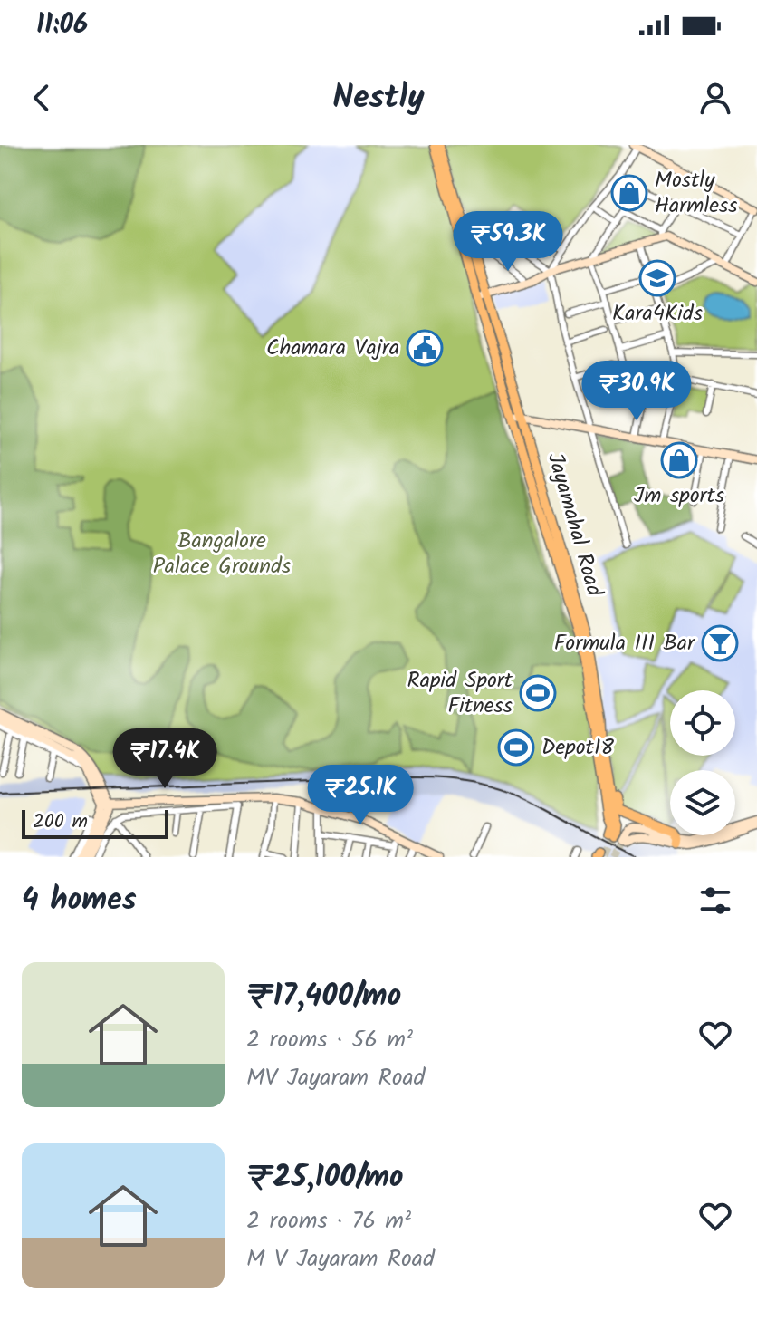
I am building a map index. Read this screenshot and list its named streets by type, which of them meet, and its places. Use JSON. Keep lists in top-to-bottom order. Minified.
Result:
{"streets":{"main road":["Jayamahal Road"]},"parks":["Bangalore Palace Grounds"],"places":{"shop":["Mostly Harmless","Jm sports"],"school or university":["Kara4Kids"],"public building":["Chamara Vajra"],"bar":["Formula III Bar"],"sports":["Rapid Sport Fitness","Depot18"]},"scale_bar":"200 m","page":{"status":"11:06","header":"Nestly","price":["₹59.3K","₹30.9K","₹17.4K","₹25.1K"],"scale":"200 m","heading":"4 homes","list":[{"name":"₹17,400/mo","note":"2 rooms · 56 m² · MV Jayaram Road"},{"name":"₹25,100/mo","note":"2 rooms · 76 m² · M V Jayaram Road"}]}}
